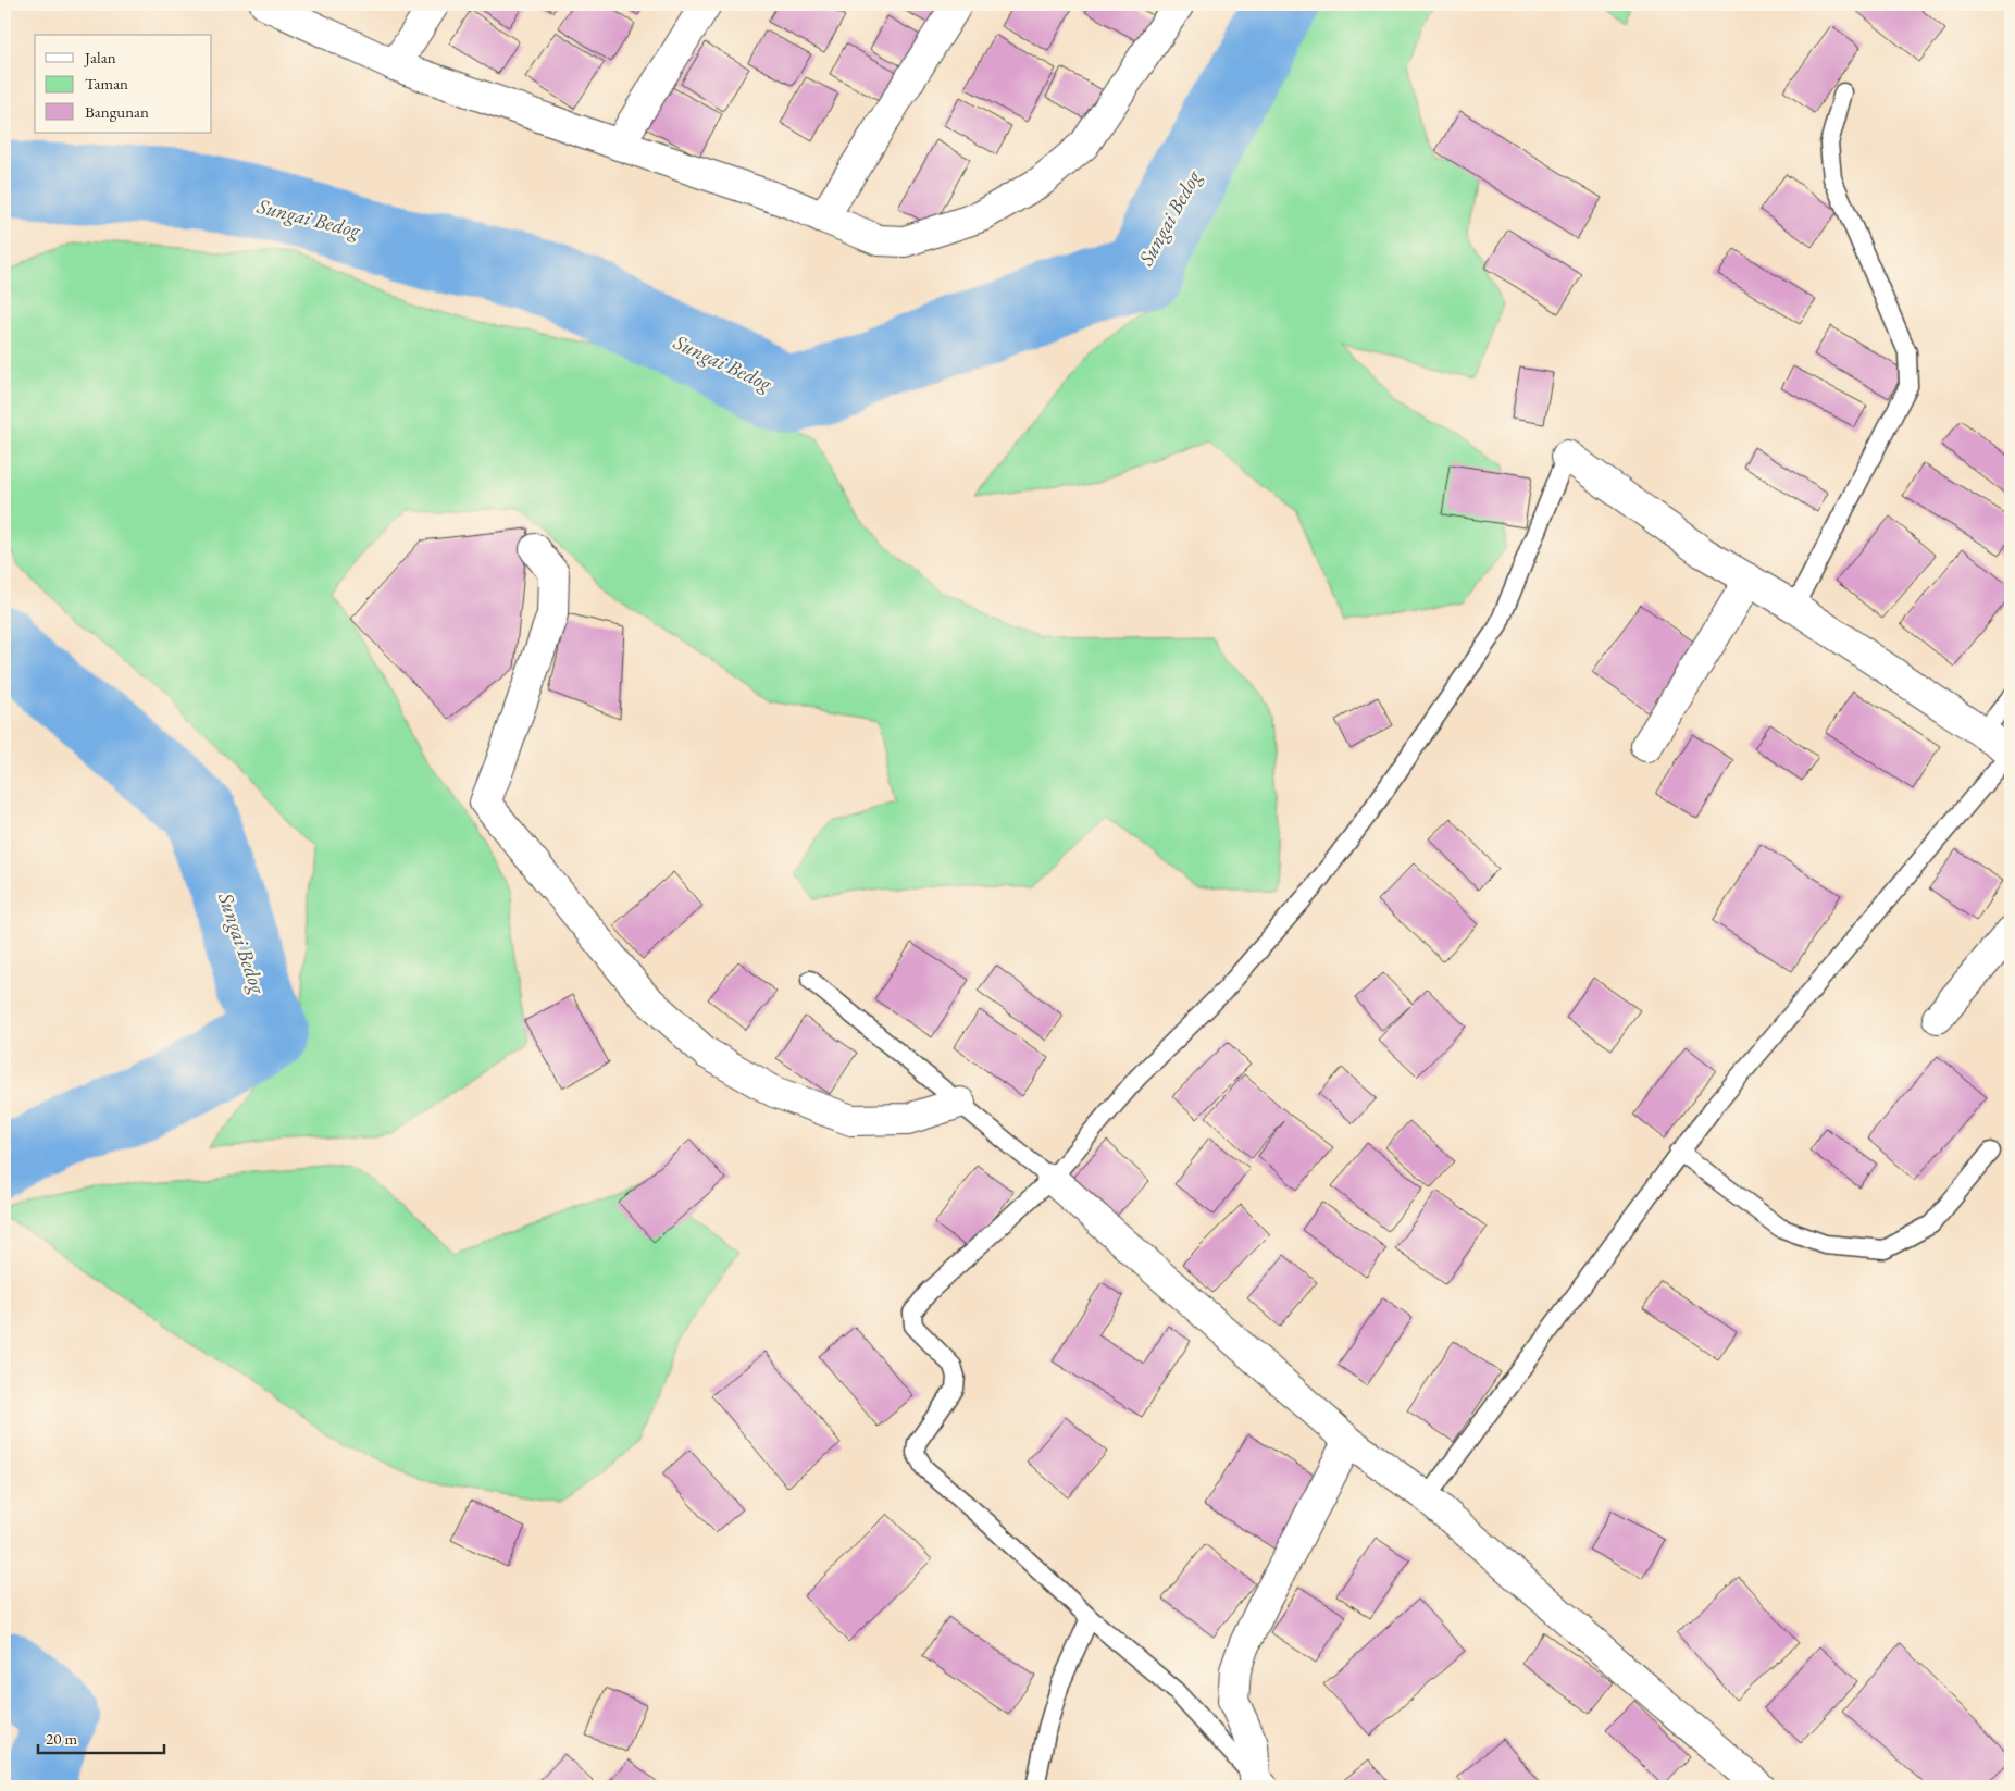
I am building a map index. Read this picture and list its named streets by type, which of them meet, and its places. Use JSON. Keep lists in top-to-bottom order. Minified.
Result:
{"water":["Sungai Bedog"],"legend":["Jalan","Taman","Bangunan"],"scale_bar":"20 m"}
